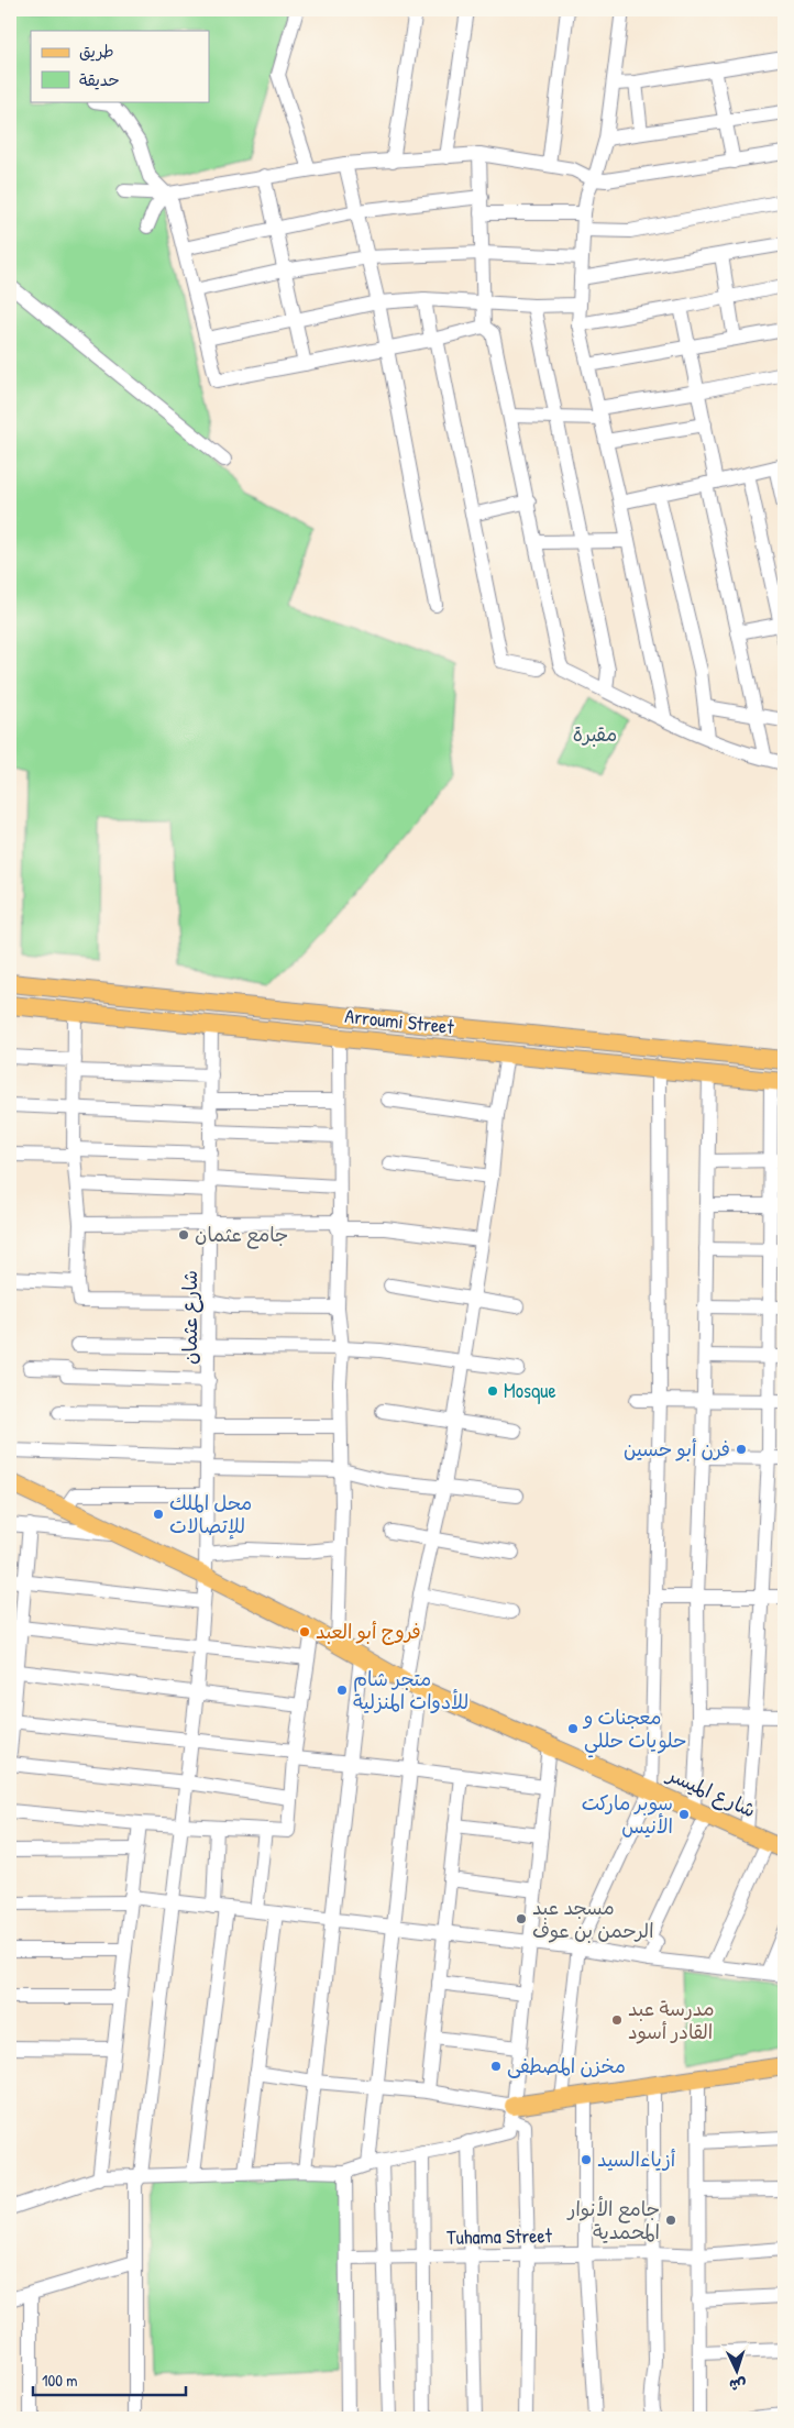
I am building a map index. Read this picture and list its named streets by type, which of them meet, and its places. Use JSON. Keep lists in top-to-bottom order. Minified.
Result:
{"streets":{"main road":["Arroumi Street","شارع الميسر"],"street":["شارع عثمان","Tuhama Street"]},"crossings":[["Arroumi Street","شارع عثمان"],["شارع عثمان","شارع الميسر"]],"parks":["مقبرة"],"places":["جامع عثمان","Mosque","فرن أبو حسين","محل الملك للإتصالات","فروج أبو العبد","متجر شام للأدوات المنزلية","معجنات و حلويات حللي","سوبر ماركت الأنيس","مسجد عبد الرحمن بن عوف","مدرسة عبد القادر أسود","مخزن المصطفى","أزياءالسيد","جامع الأنوار المحمدية"],"legend":["طريق","حديقة"],"scale_bar":"100 m","north":"bottom"}
